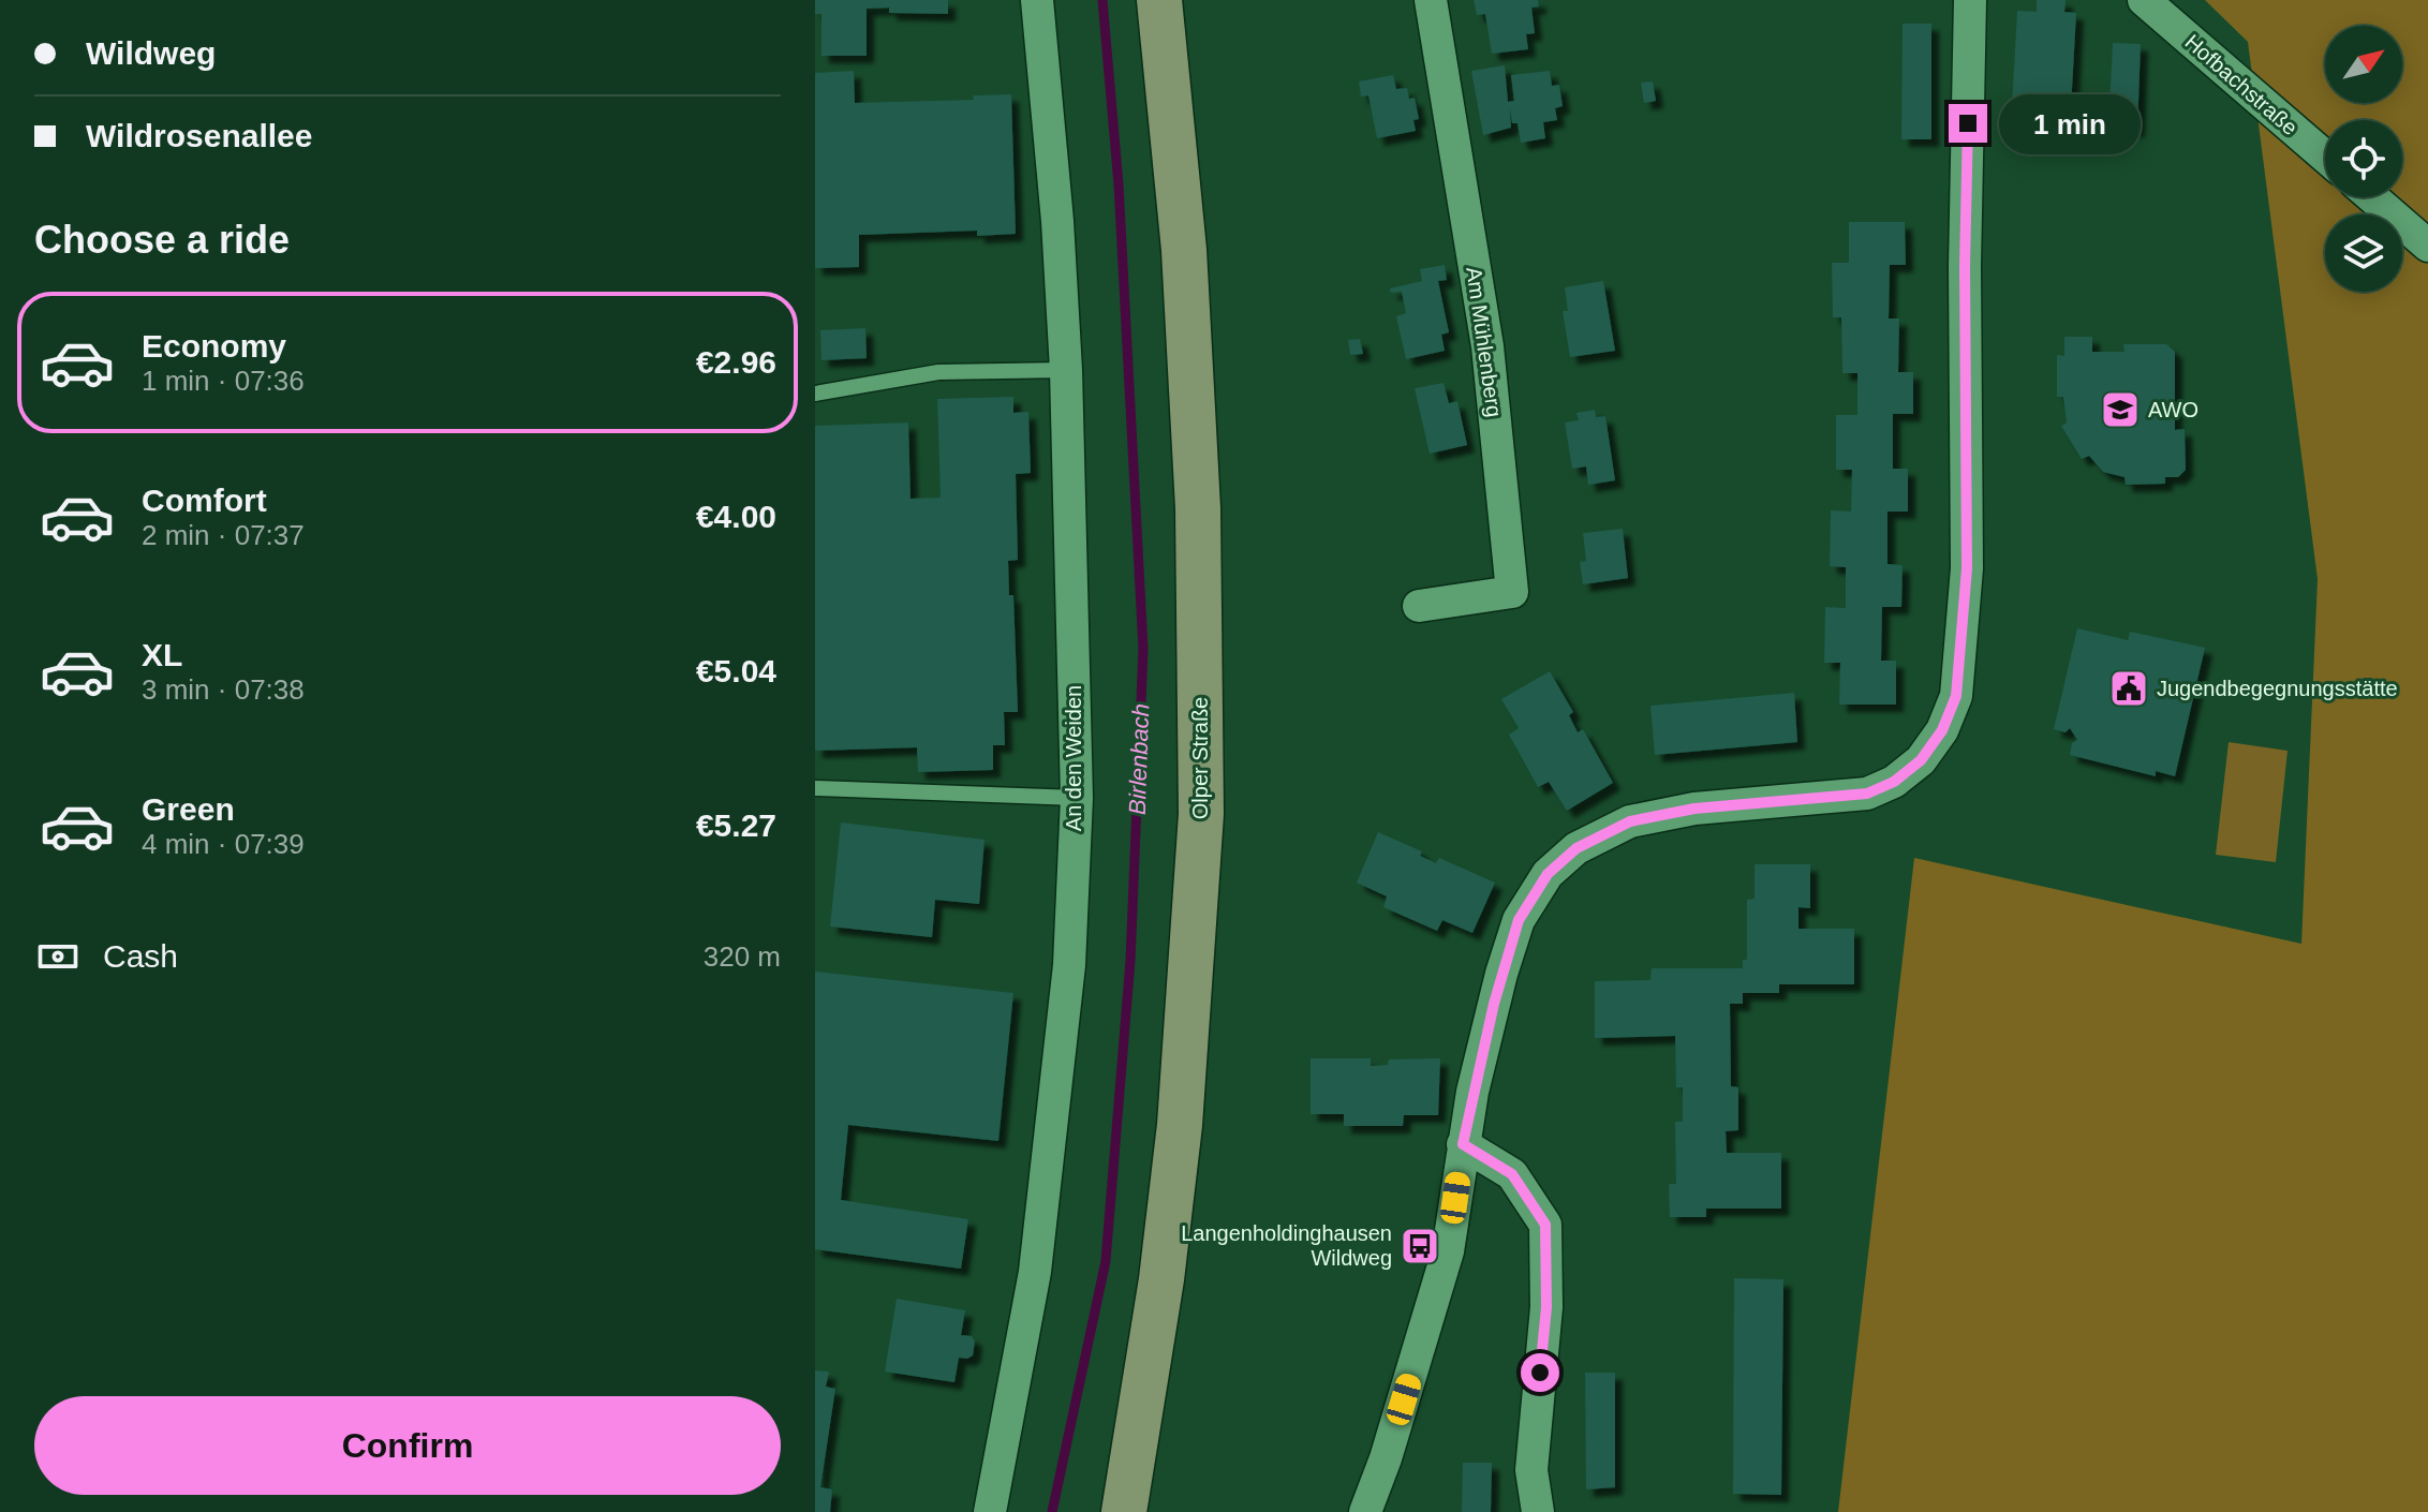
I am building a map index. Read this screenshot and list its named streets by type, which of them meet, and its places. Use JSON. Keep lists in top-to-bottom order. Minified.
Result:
{"streets":{"main road":["Olper Straße"],"street":["Hofbachstraße","Am Mühlenberg","An den Weiden"]},"water":["Birlenbach"],"places":{"school or university":["AWO"],"public building":["Jugendbegegnungsstätte"],"bus stop":["Langenholdinghausen Wildweg"]},"north":"top right","page":{"banner":["Wildweg","Wildrosenallee"],"bubble":"1 min","heading":"Choose a ride","list":[{"name":"Economy","note":"1 min · 07:36","value":"€2.96"},{"name":"Comfort","note":"2 min · 07:37","value":"€4.00"},{"name":"XL","note":"3 min · 07:38","value":"€5.04"},{"name":"Green","note":"4 min · 07:39","value":"€5.27"}],"pay":["Cash","320 m"],"buttons":"Confirm"}}
